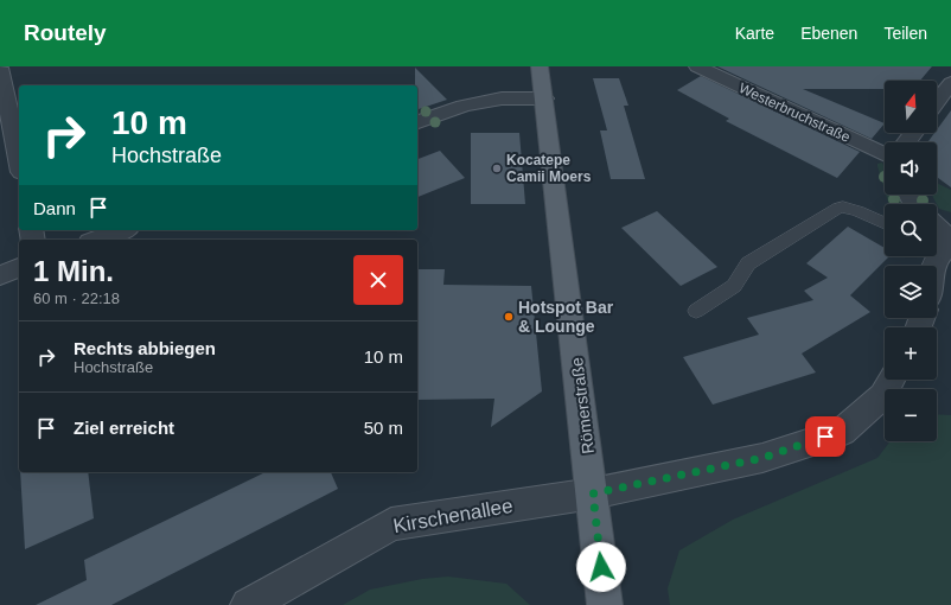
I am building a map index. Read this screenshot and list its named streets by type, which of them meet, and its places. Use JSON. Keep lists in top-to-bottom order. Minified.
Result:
{"streets":{"main road":["Römerstraße"],"street":["Westerbruchstraße","Kirschenallee"]},"crossings":[["Römerstraße","Kirschenallee"]],"places":["Kocatepe Camii Moers","Hotspot Bar & Lounge"],"north":"top","page":{"header":"Routely","nav":["Karte","Ebenen","Teilen"],"map_buttons":["+","−"],"turn":["10 m","Hochstraße"],"then":"Dann","heading":["1 Min.","60 m · 22:18"],"list":[{"name":"Rechts abbiegen","note":"Hochstraße","value":"10 m"},{"name":"Ziel erreicht","value":"50 m"}]}}
